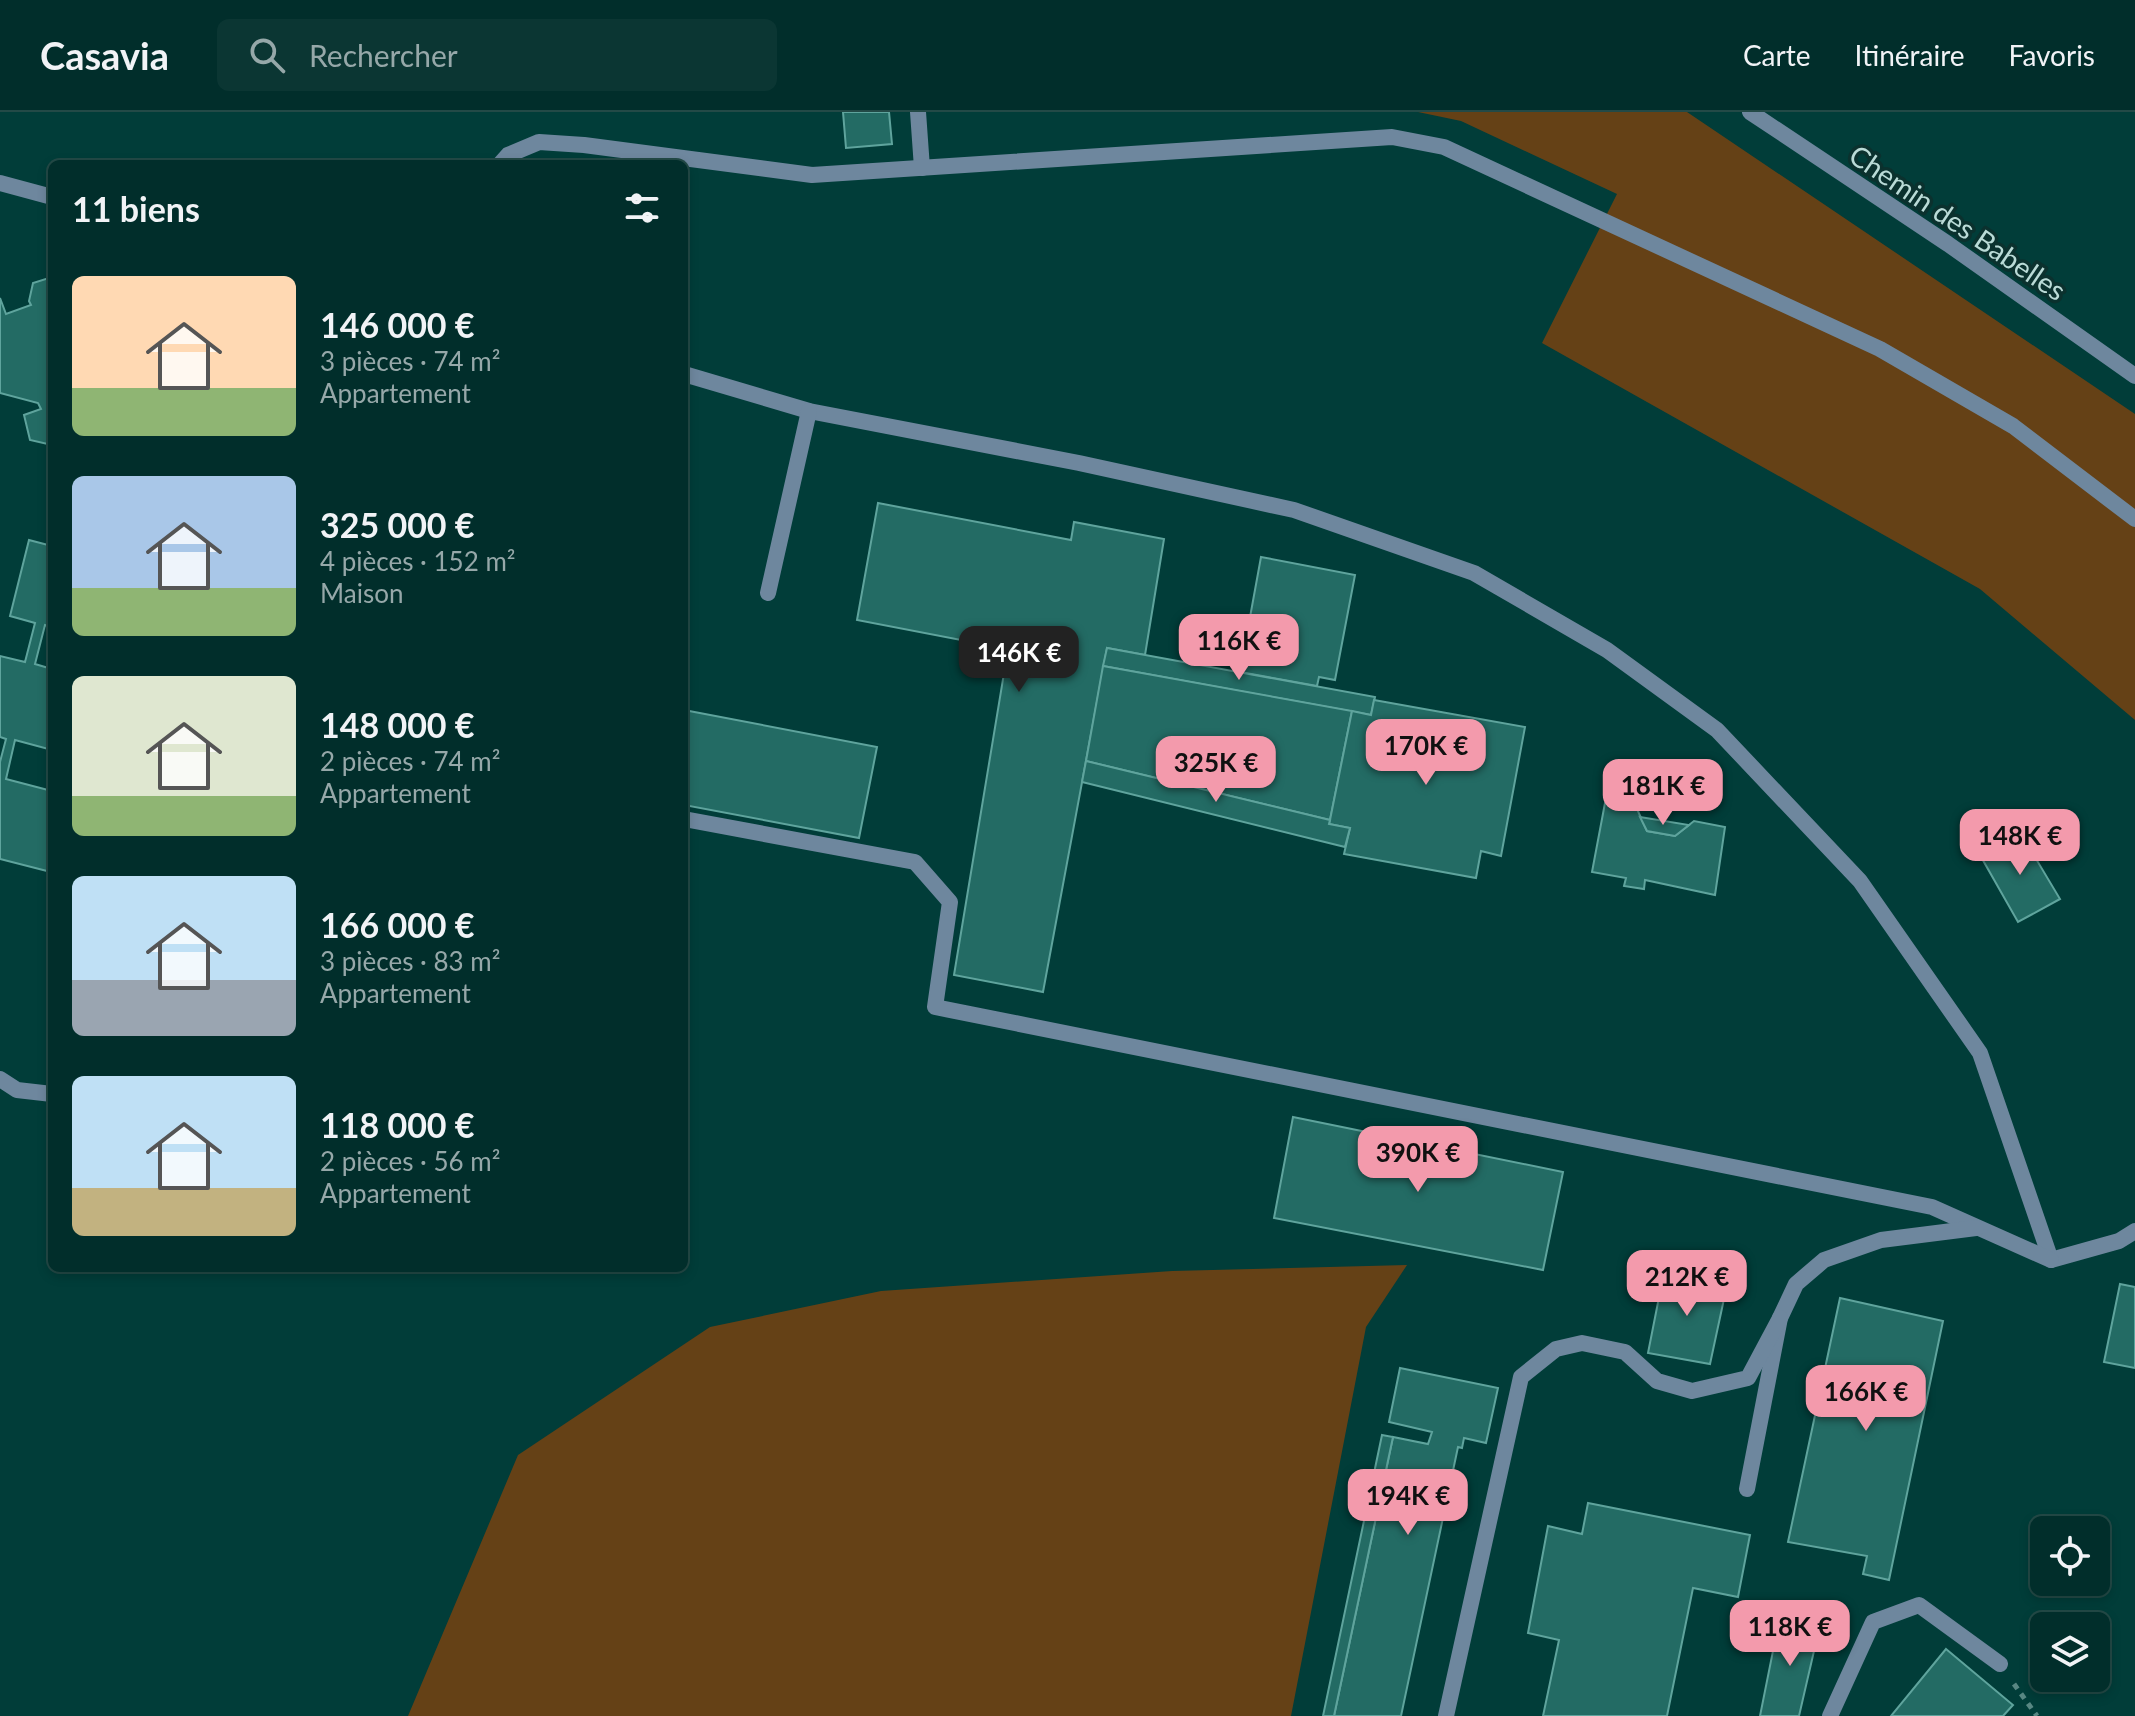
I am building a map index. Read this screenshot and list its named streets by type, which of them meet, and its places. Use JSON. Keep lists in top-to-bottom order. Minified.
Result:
{"streets":{"street":["Chemin des Babelles"]},"page":{"header":"Casavia","search":"Rechercher","nav":["Carte","Itinéraire","Favoris"],"heading":"11 biens","list":[{"name":"146 000 €","note":"3 pièces · 74 m² · Appartement"},{"name":"325 000 €","note":"4 pièces · 152 m² · Maison"},{"name":"148 000 €","note":"2 pièces · 74 m² · Appartement"},{"name":"166 000 €","note":"3 pièces · 83 m² · Appartement"},{"name":"118 000 €","note":"2 pièces · 56 m² · Appartement"}],"price":["116K €","146K €","170K €","325K €","181K €","148K €","390K €","212K €","166K €","194K €","118K €"]}}
